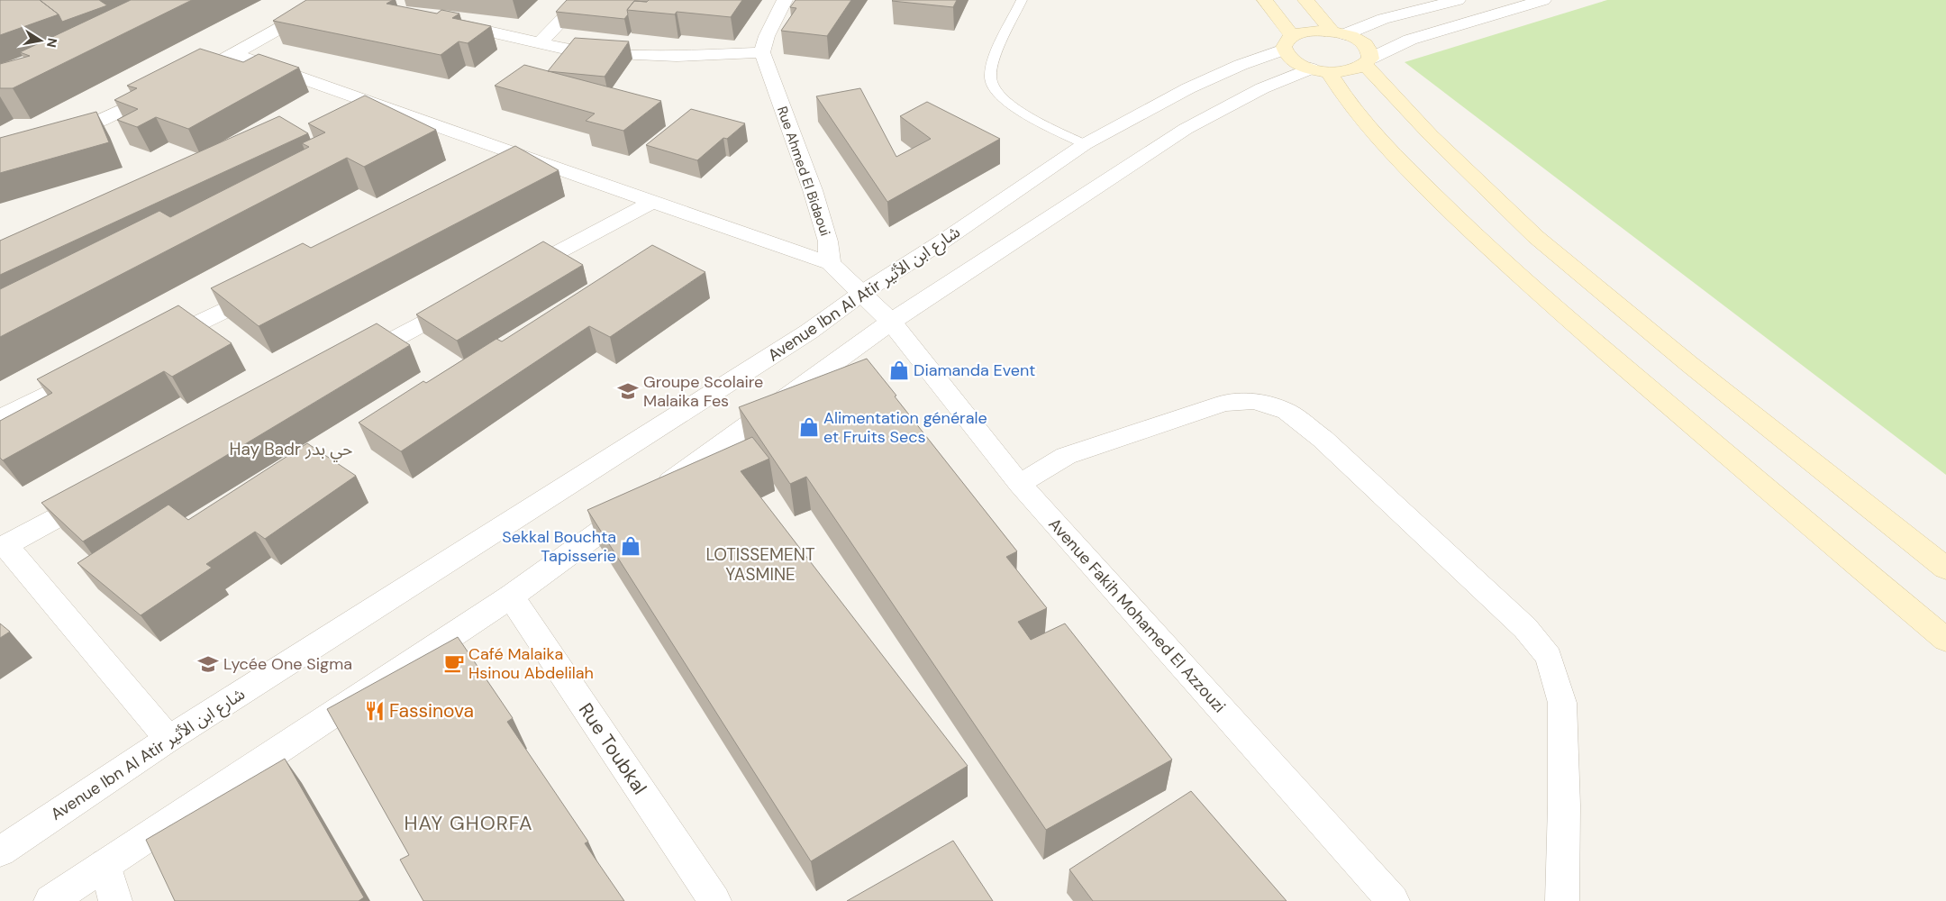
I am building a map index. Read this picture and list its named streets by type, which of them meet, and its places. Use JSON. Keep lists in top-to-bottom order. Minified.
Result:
{"streets":{"street":["Rue Ahmed El Bidaoui","Avenue Ibn Al Atir شارع ابن الأثير","Avenue Fakih Mohamed El Azzouzi","Rue Toubkal"]},"districts":["Hay Badr حي بدر","LOTISSEMENT YASMINE","HAY GHORFA"],"places":{"shop":["Diamanda Event","Alimentation générale et Fruits Secs","Sekkal Bouchta Tapisserie"],"school or university":["Groupe Scolaire Malaika Fes","Lycée One Sigma"],"cafe":["Café Malaika Hsinou Abdelilah"],"restaurant":["Fassinova"]},"north":"right"}
